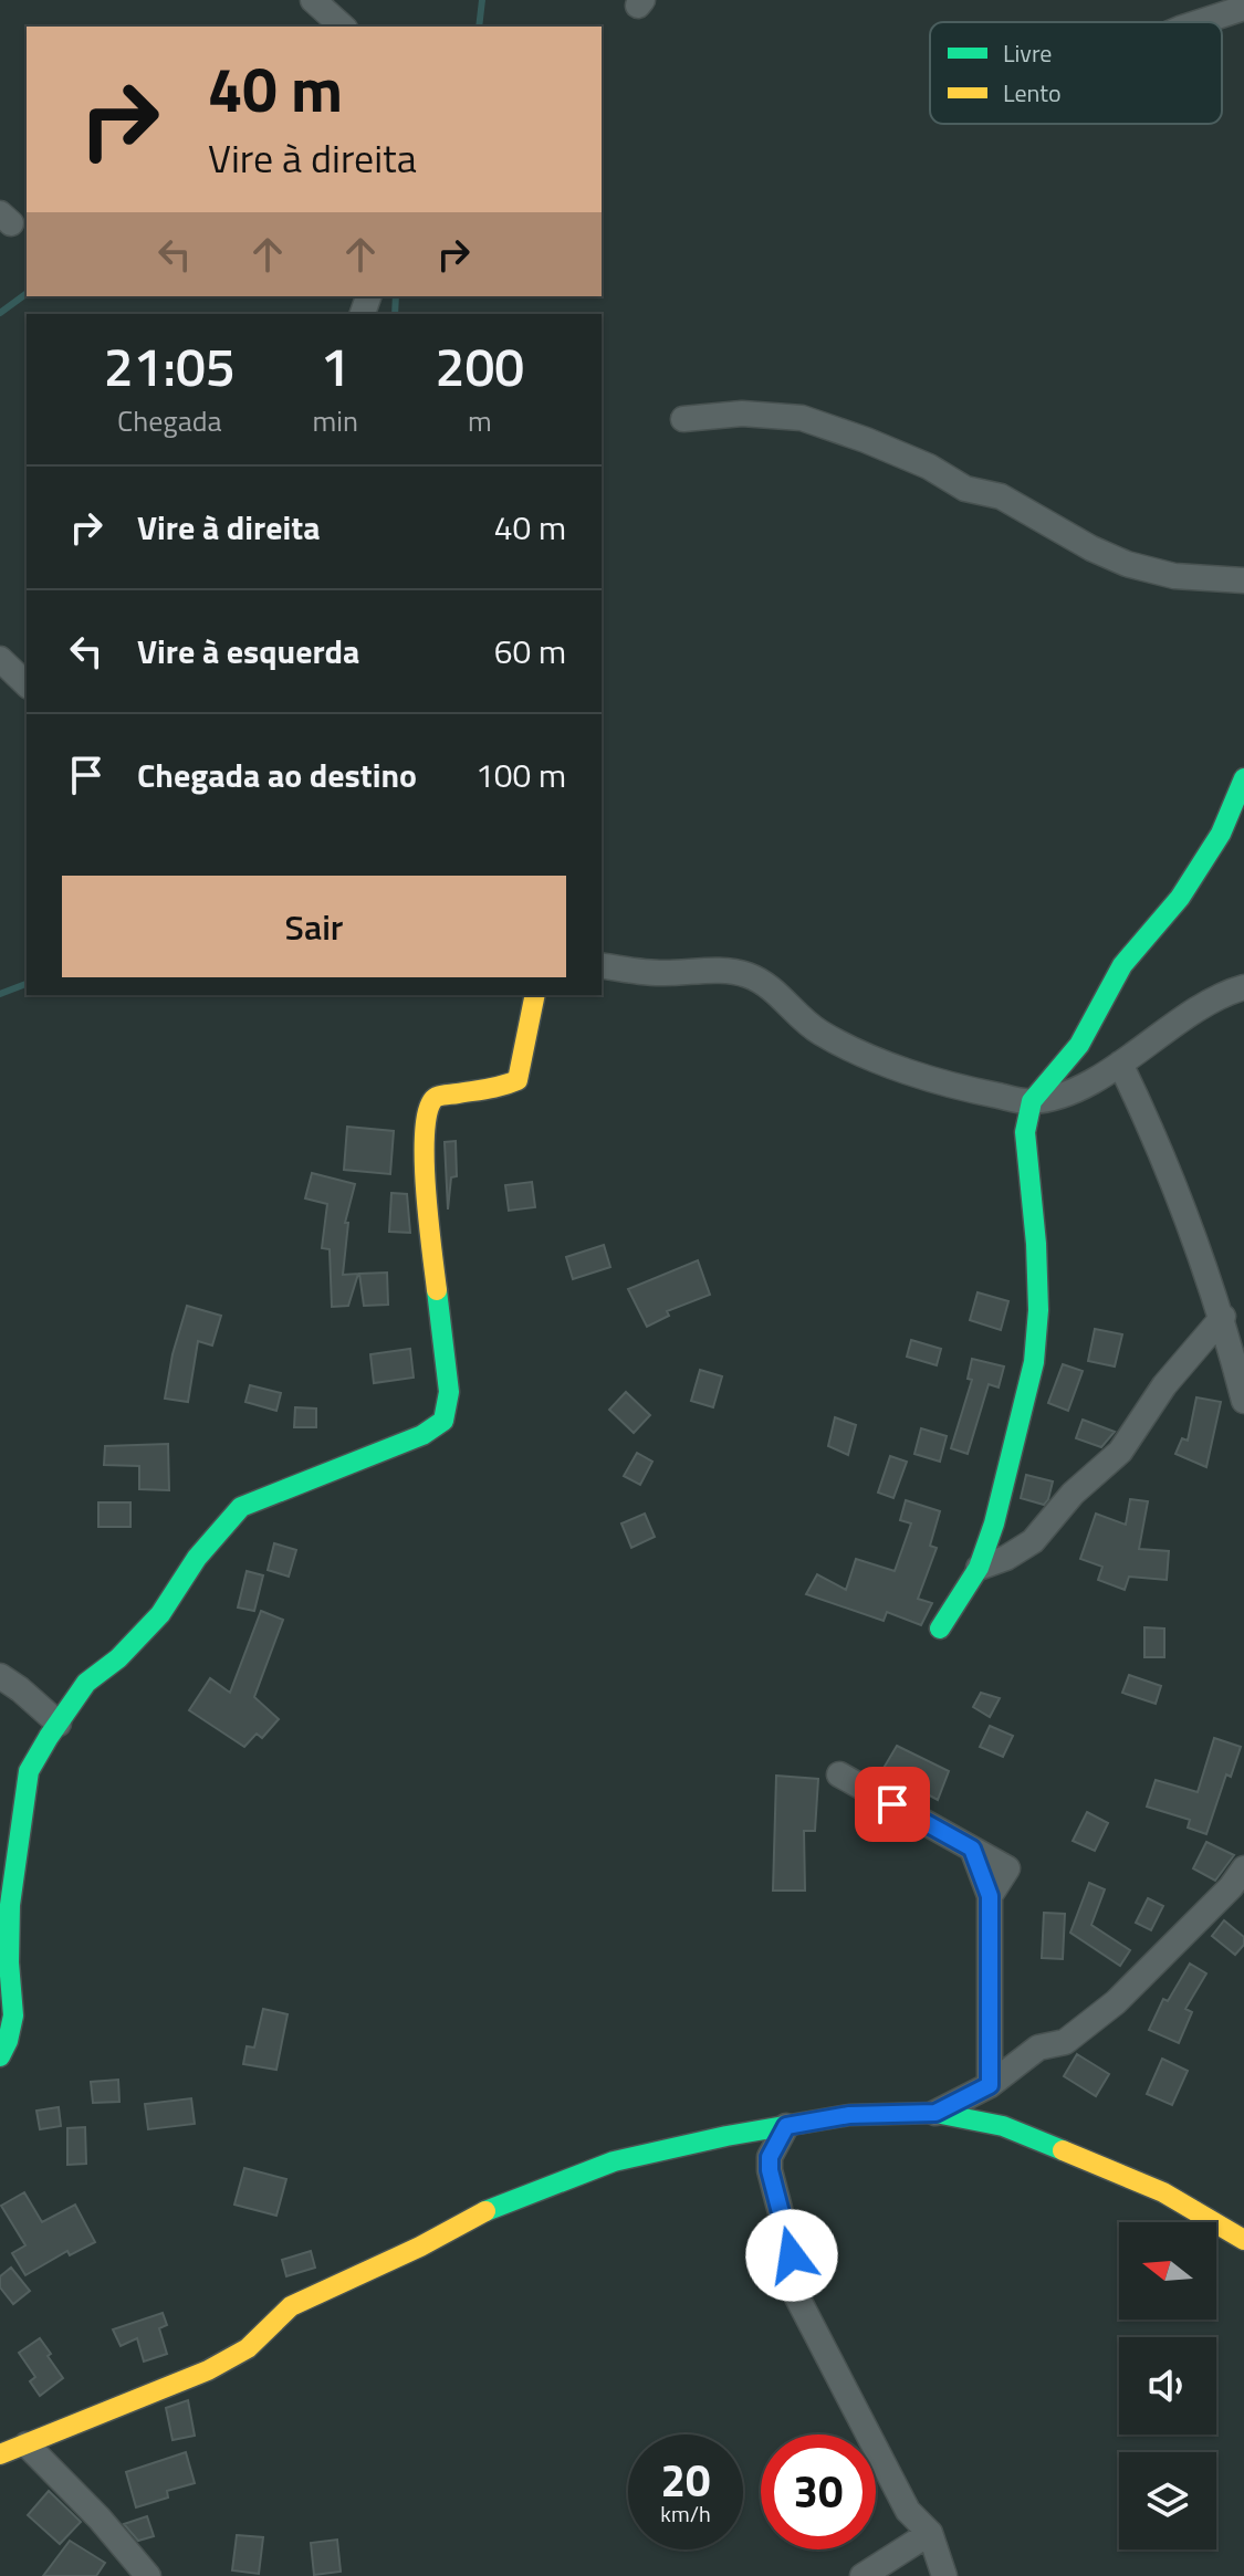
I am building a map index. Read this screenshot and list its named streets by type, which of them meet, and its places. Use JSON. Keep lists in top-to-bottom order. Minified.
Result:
{"legend":["Livre","Lento"],"north":"left","page":{"turn":["40 m","Vire à direita"],"eta":["21:05","Chegada","1","min","200","m"],"list":[{"name":"Vire à direita","value":"40 m"},{"name":"Vire à esquerda","value":"60 m"},{"name":"Chegada ao destino","value":"100 m"}],"buttons":"Sair","speed":"20 km/h","limit":"30"}}
